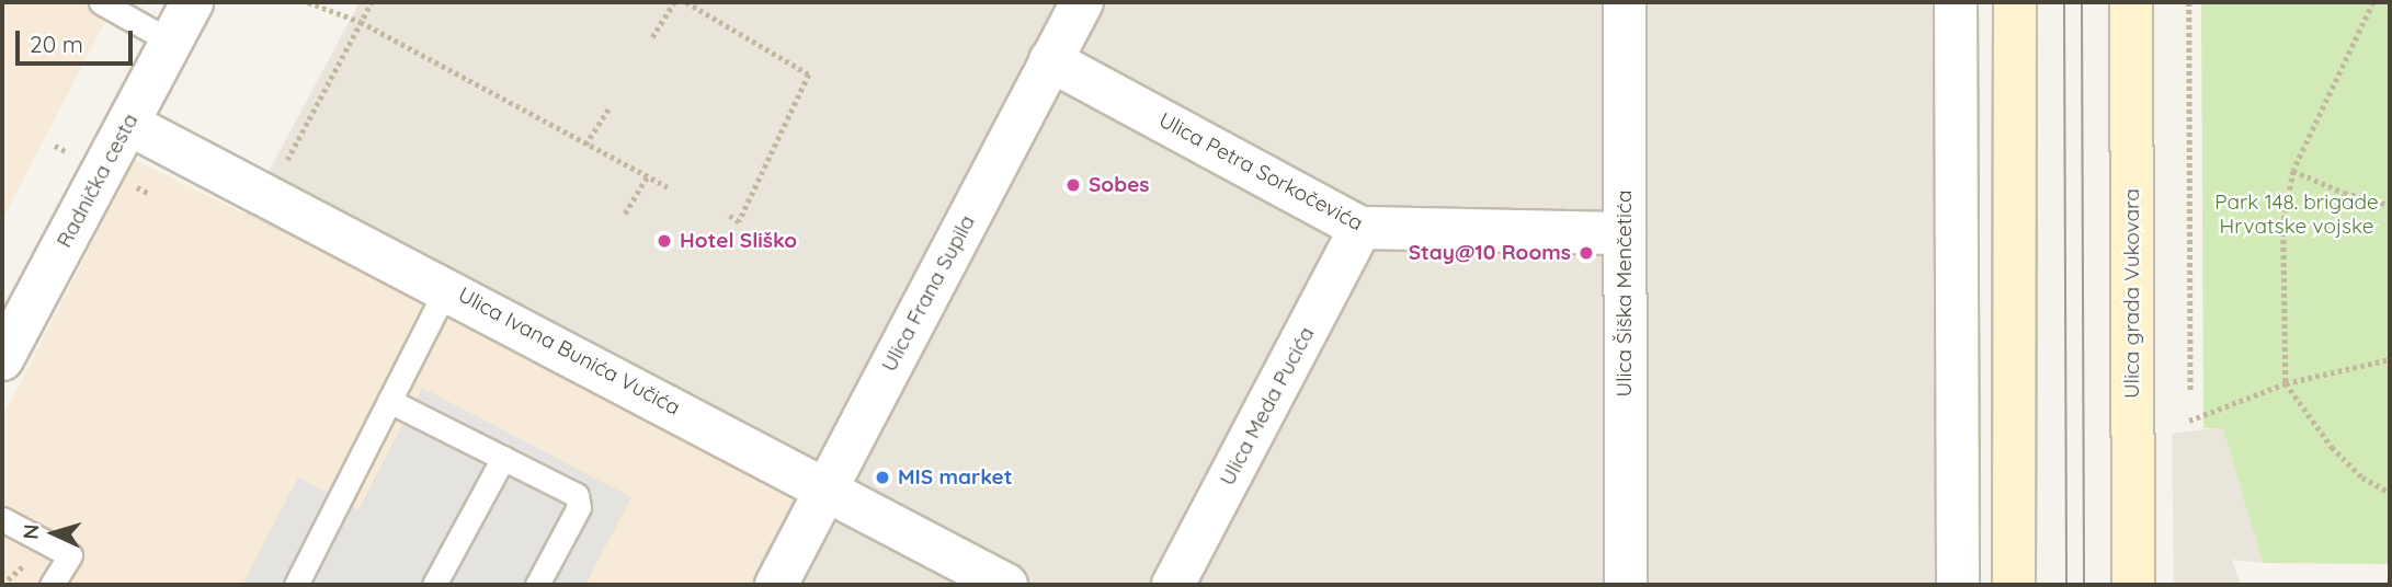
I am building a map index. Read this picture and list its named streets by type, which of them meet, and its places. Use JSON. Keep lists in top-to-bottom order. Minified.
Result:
{"streets":{"main road":["Ulica grada Vukovara"],"street":["Ulica Petra Sorkočevića","Radnička cesta","Ulica Frana Supila","Ulica Šiška Menčetića","Ulica Ivana Bunića Vučića","Ulica Meda Pucića"]},"crossings":[["Ulica Petra Sorkočevića","Ulica Frana Supila"],["Ulica Petra Sorkočevića","Ulica Šiška Menčetića"],["Ulica Petra Sorkočevića","Ulica Meda Pucića"],["Radnička cesta","Ulica Ivana Bunića Vučića"],["Ulica Frana Supila","Ulica Ivana Bunića Vučića"]],"parks":["Park 148. brigade Hrvatske vojske"],"places":["Sobes","Hotel Sliško","Stay@10 Rooms","MIS market"],"scale_bar":"20 m","north":"left"}
